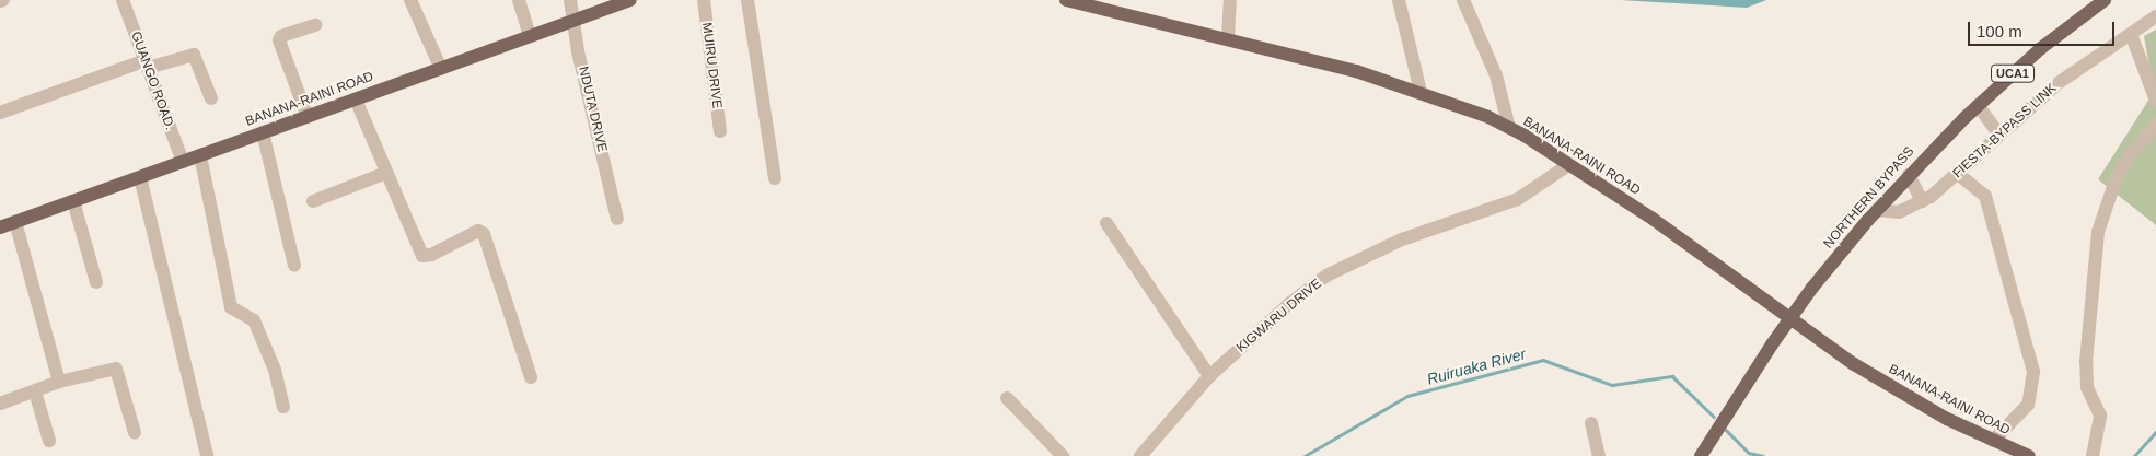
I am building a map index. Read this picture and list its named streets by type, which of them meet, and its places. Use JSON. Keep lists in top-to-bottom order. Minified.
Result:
{"streets":{"main road":["UCA1","BANANA-RAINI ROAD","NORTHERN BYPASS"],"street":["MUIRU DRIVE","GUANGO ROAD.","NDUTA DRIVE","FIESTA-BYPASS LINK","KIGWARU DRIVE"]},"crossings":[["GUANGO ROAD.","BANANA-RAINI ROAD"],["BANANA-RAINI ROAD","NDUTA DRIVE"],["BANANA-RAINI ROAD","KIGWARU DRIVE"],["FIESTA-BYPASS LINK","NORTHERN BYPASS"]],"water":["Ruiruaka River"],"scale_bar":"100 m"}
